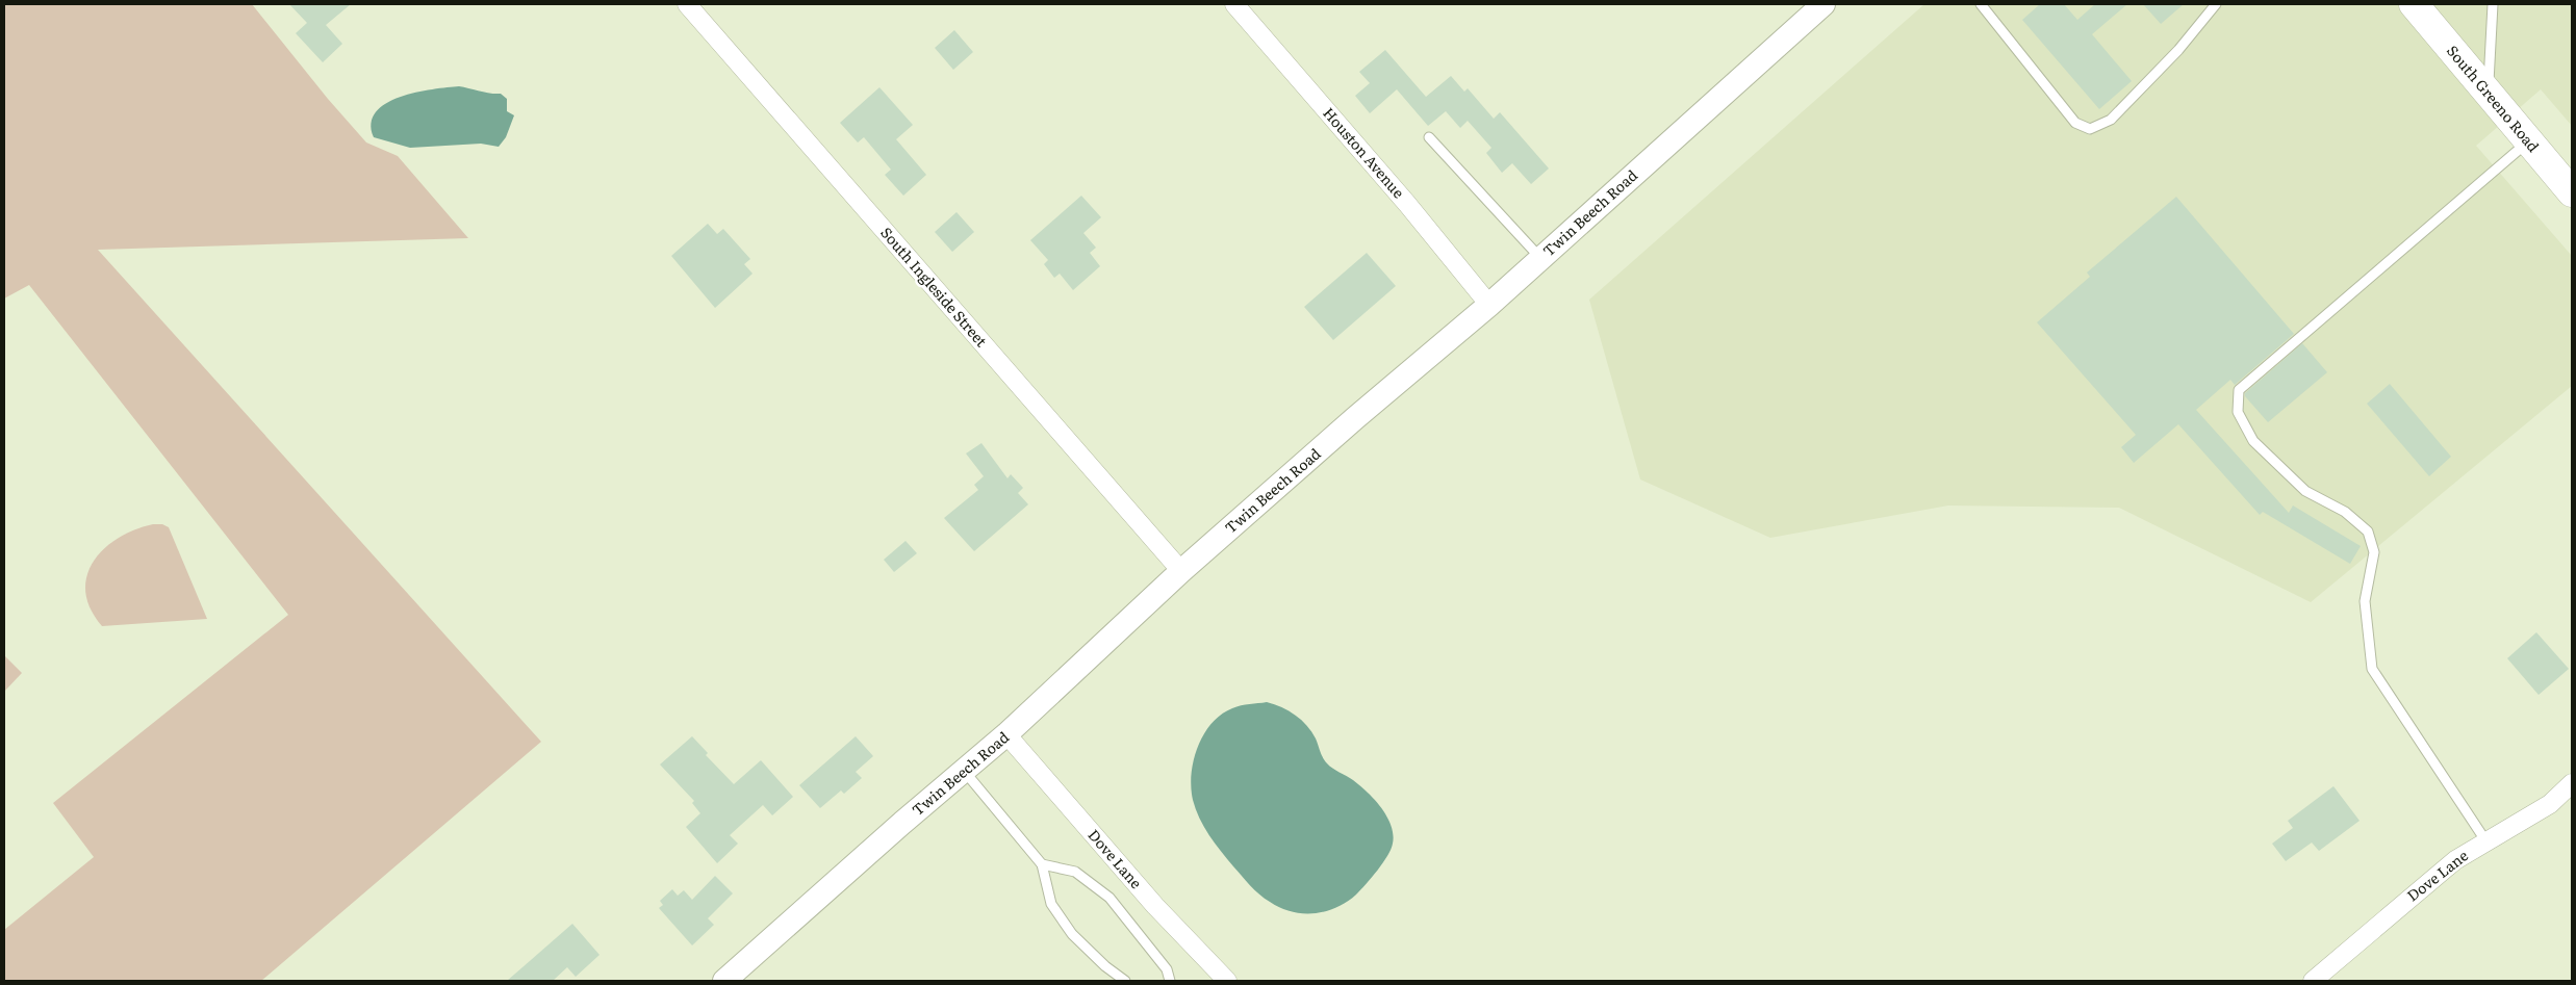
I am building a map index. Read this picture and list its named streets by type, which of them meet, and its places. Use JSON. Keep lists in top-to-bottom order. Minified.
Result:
{"streets":{"main road":["South Greeno Road"],"street":["Houston Avenue","Twin Beech Road","South Ingleside Street","Dove Lane"]},"crossings":[["Houston Avenue","Twin Beech Road"],["Twin Beech Road","South Ingleside Street"],["Twin Beech Road","Dove Lane"]]}
